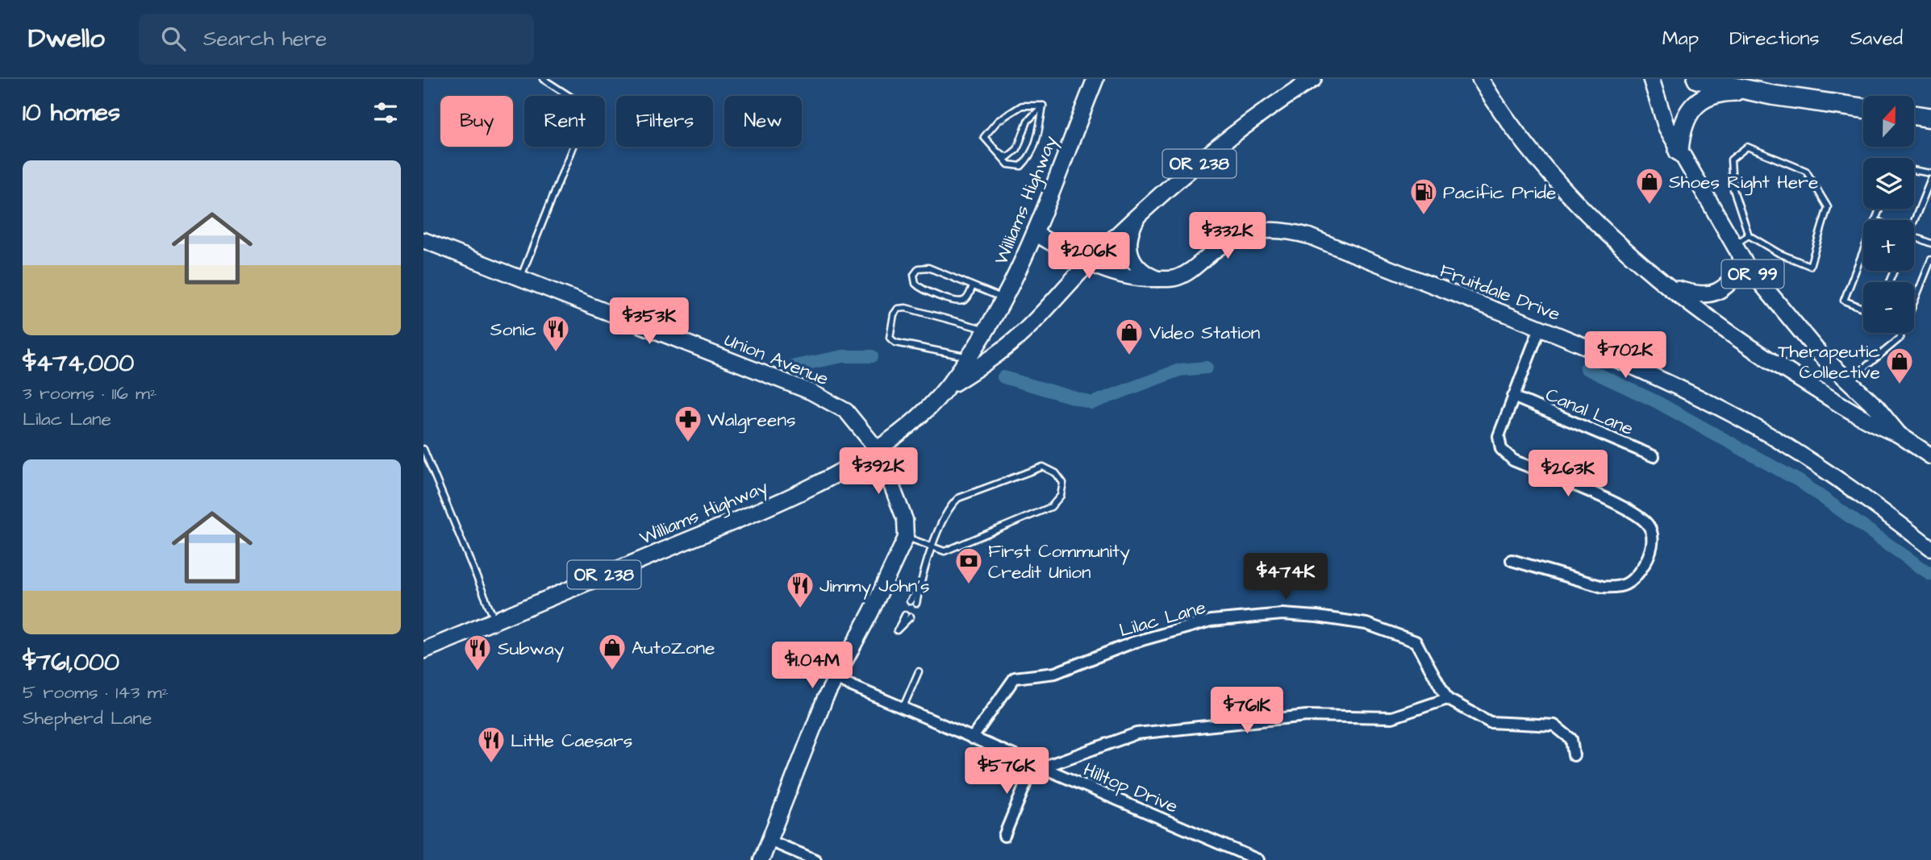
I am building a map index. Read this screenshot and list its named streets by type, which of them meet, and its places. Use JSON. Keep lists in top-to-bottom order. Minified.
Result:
{"streets":{"main road":["OR 238","Williams Highway","OR 99"],"street":["Fruitdale Drive","Union Avenue","Canal Lane","Lilac Lane","Hilltop Drive"]},"crossings":[["Williams Highway","Fruitdale Drive"],["Williams Highway","Union Avenue"],["Lilac Lane","Hilltop Drive"]],"places":{"shop":["Shoes Right Here","Video Station","Therapeutic Collective","AutoZone"],"fuel station":["Pacific Pride"],"restaurant":["Sonic","Jimmy John's","Subway","Little Caesars"],"pharmacy":["Walgreens"],"bank":["First Community Credit Union"]},"north":"top","page":{"header":"Dwello","search":"Search here","nav":["Map","Directions","Saved"],"heading":"10 homes","map_buttons":["+","−"],"chip":["Buy","Rent","Filters","New"],"list":[{"name":"$474,000","note":"3 rooms · 116 m² · Lilac Lane"},{"name":"$761,000","note":"5 rooms · 143 m² · Shepherd Lane"}],"price":["$332K","$206K","$353K","$702K","$392K","$263K","$474K","$1.04M","$761K","$576K"]}}
